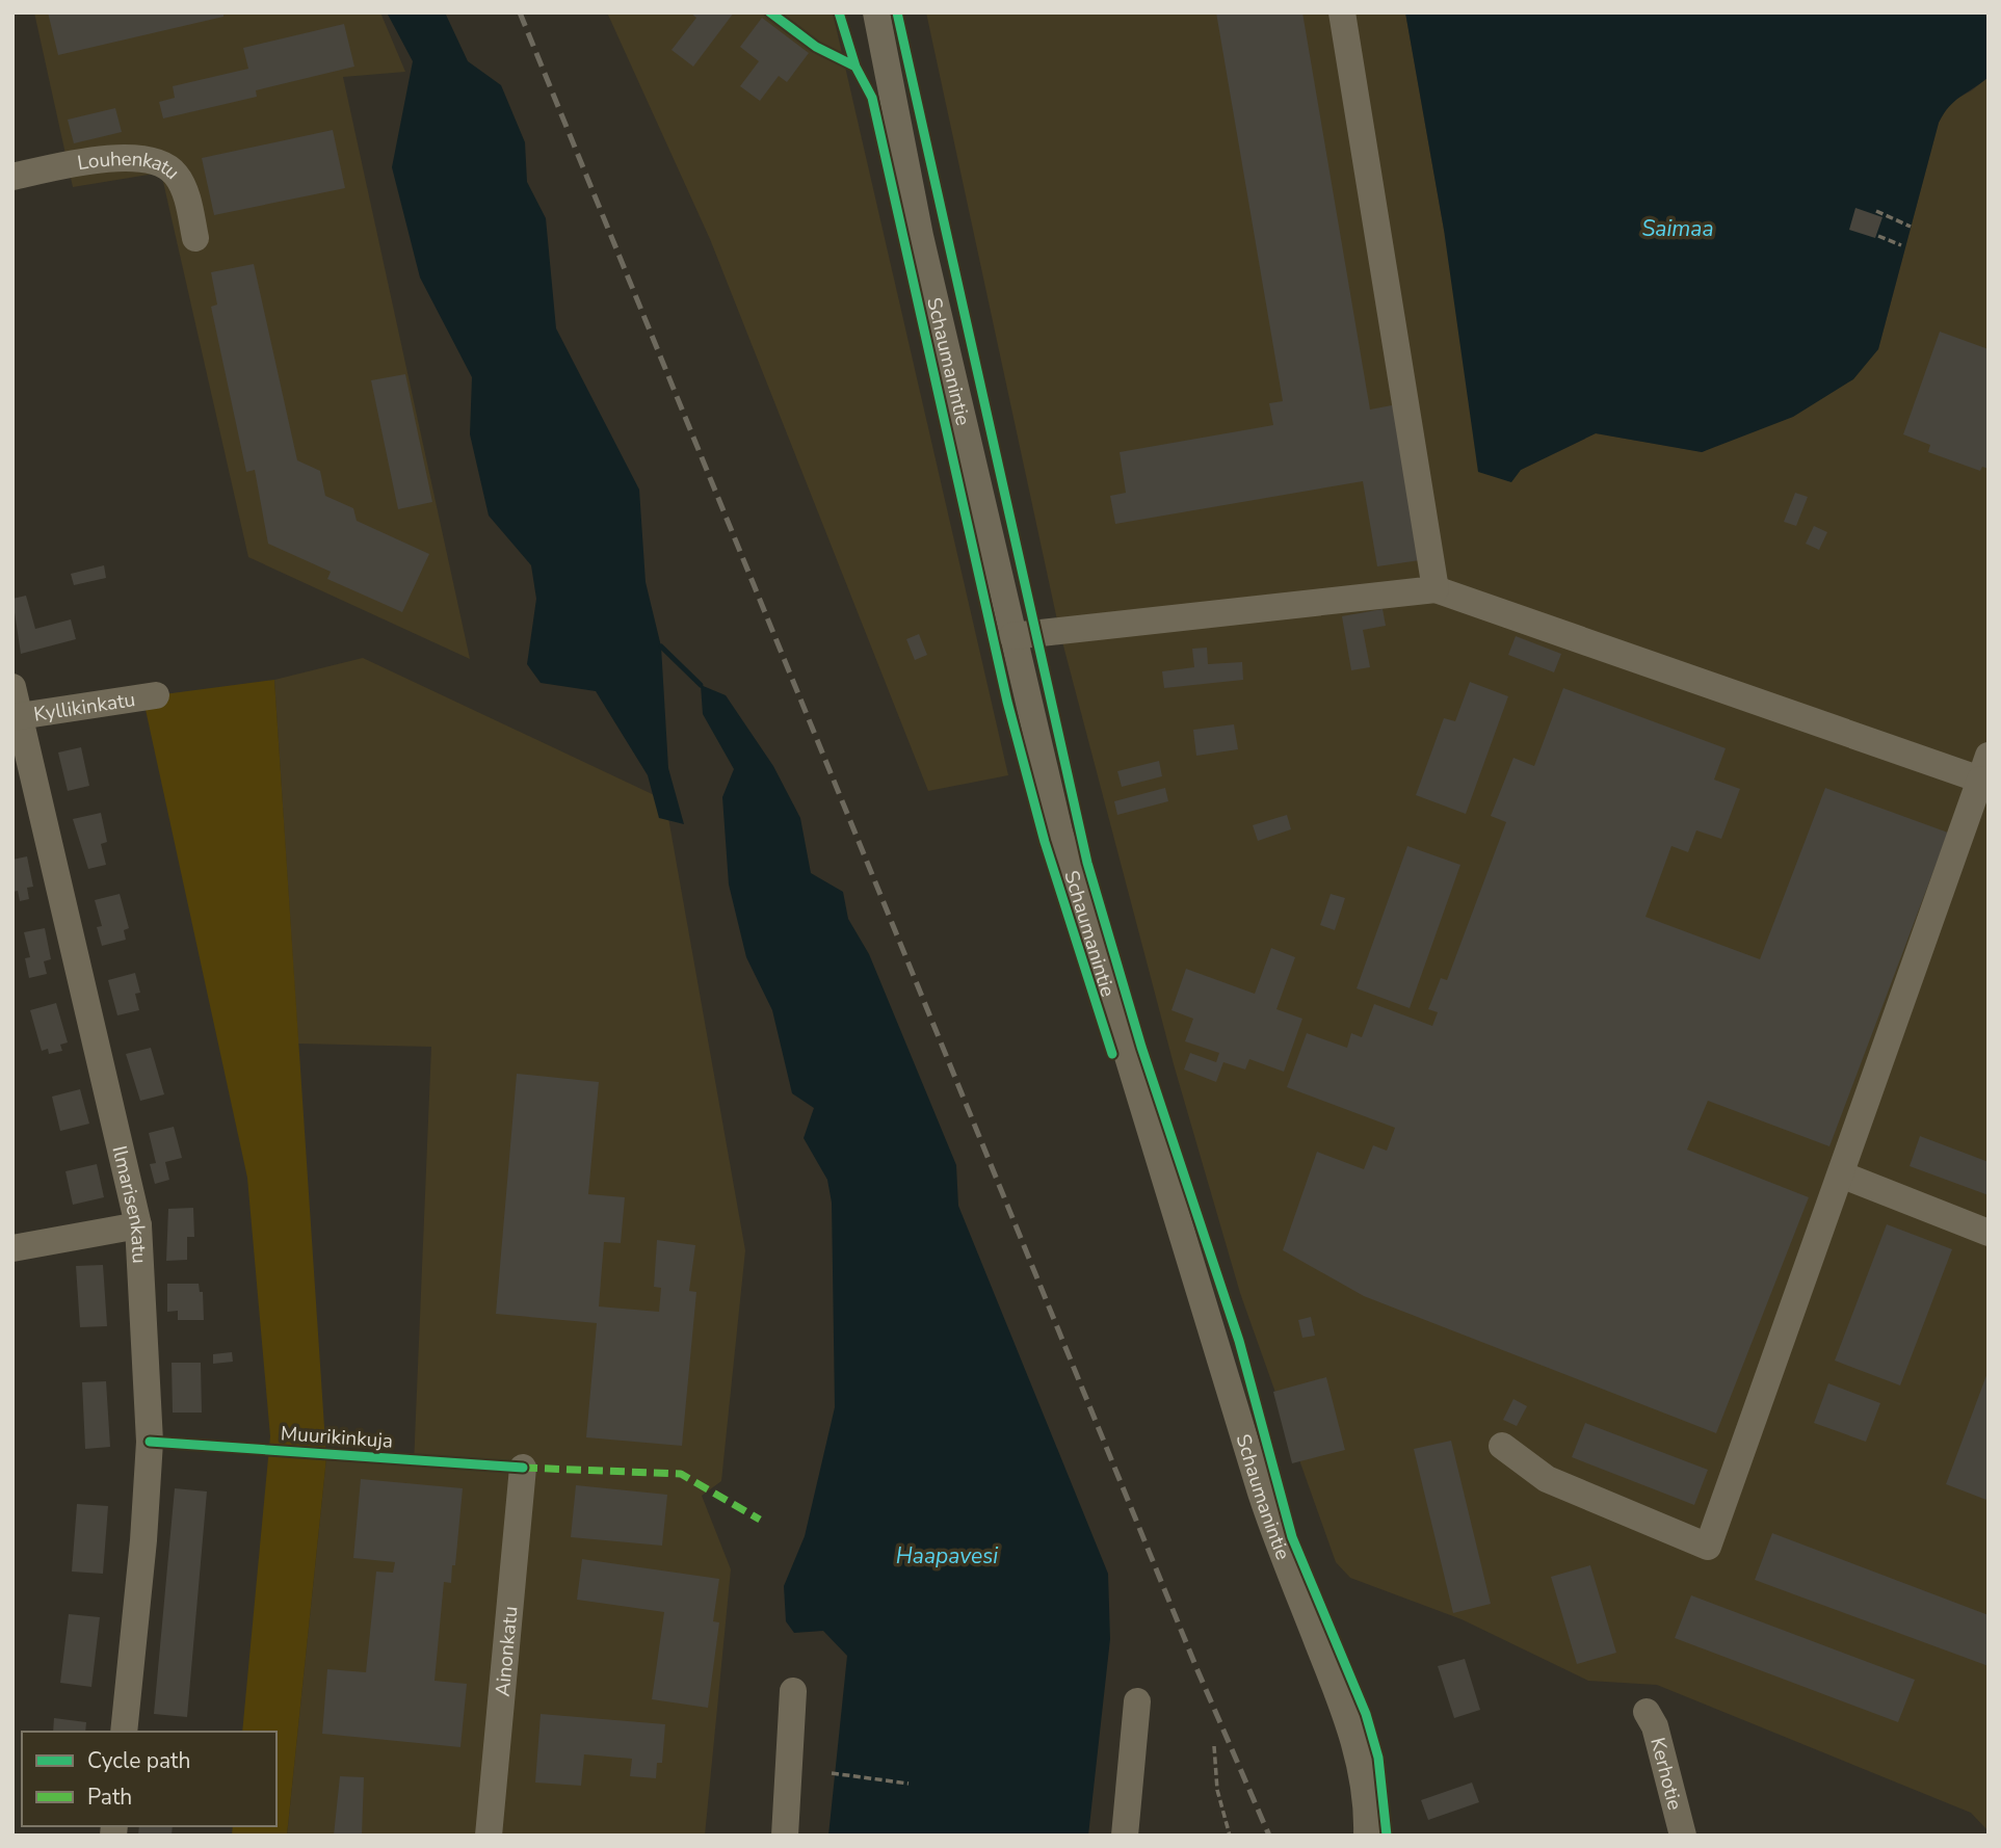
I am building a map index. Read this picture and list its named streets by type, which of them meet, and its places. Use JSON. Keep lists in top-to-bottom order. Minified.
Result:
{"streets":{"street":["Louhenkatu","Schaumanintie","Kyllikinkatu","Ilmarisenkatu","Ainonkatu","Kerhotie"],"cycle path":["Muurikinkuja"]},"crossings":[["Kyllikinkatu","Ilmarisenkatu"]],"water":["Saimaa","Haapavesi"],"legend":["Cycle path","Path"]}
